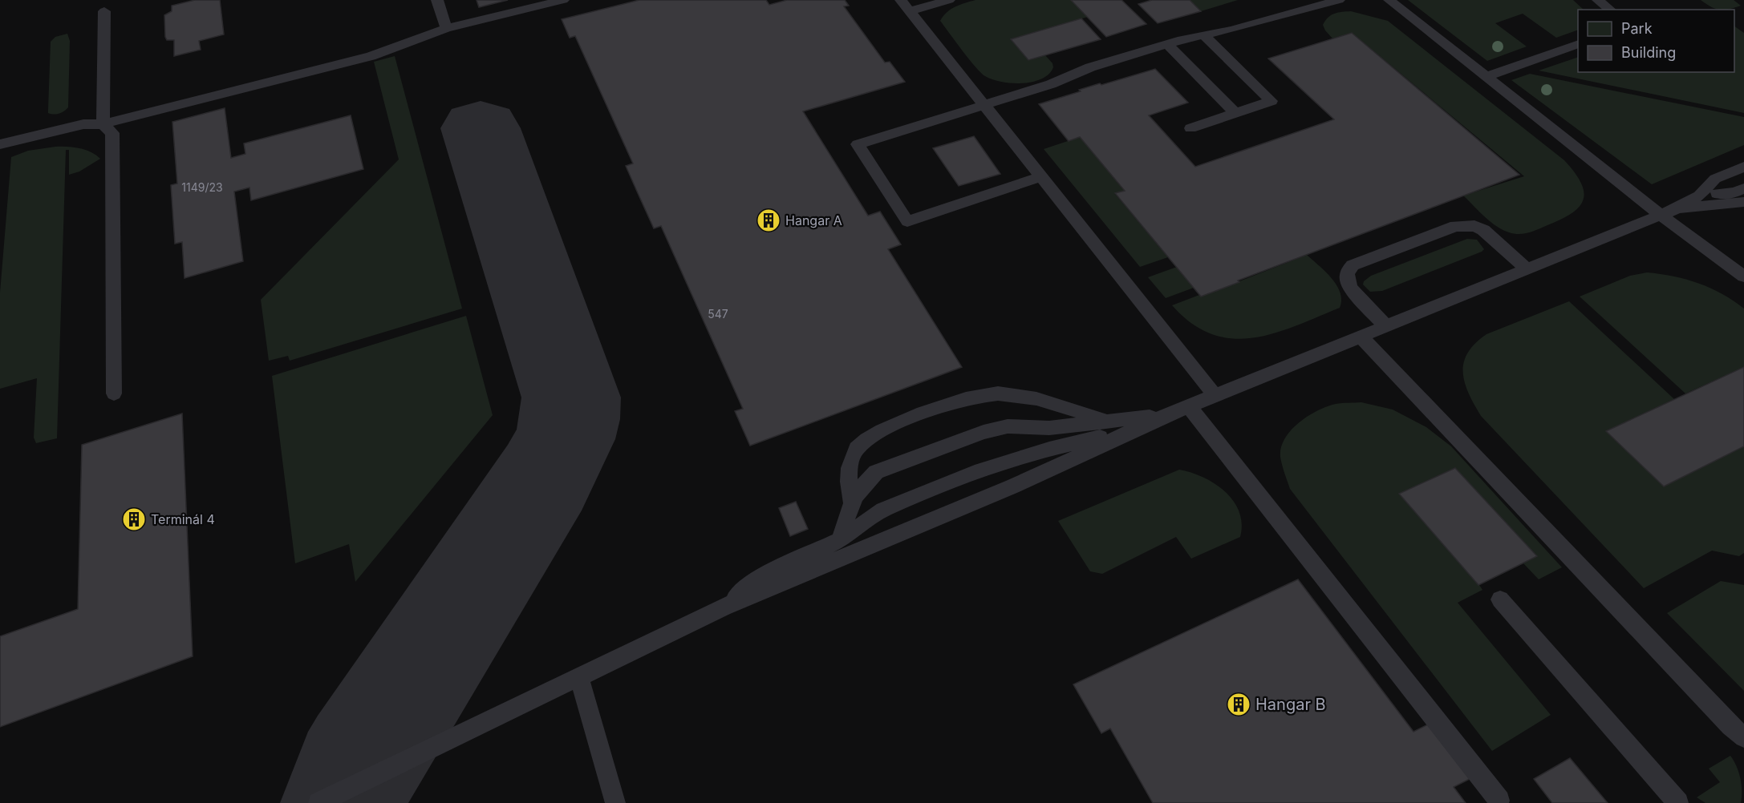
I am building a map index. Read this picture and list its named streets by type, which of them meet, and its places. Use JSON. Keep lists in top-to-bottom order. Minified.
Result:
{"places":{"building":["Hangar A","Terminál 4","Hangar B"]},"house_numbers":["1149/23","547"],"legend":["Park","Building"]}
